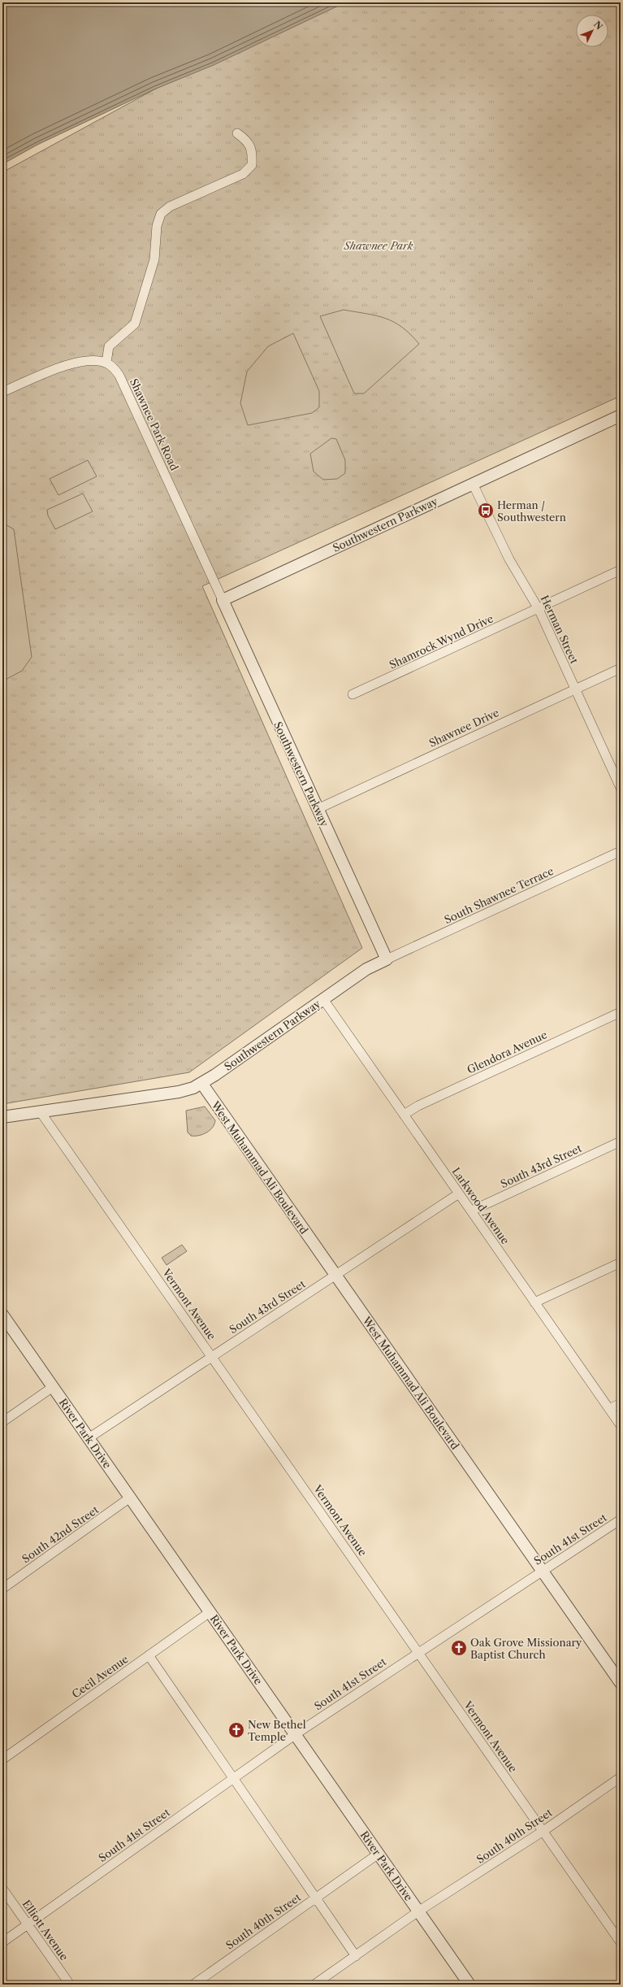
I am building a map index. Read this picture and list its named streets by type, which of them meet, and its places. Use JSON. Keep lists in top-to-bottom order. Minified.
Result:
{"streets":{"street":["Shawnee Park Road","Southwestern Parkway","Herman Street","Shamrock Wynd Drive","Shawnee Drive","South Shawnee Terrace","Glendora Avenue","South 43rd Street","West Muhammad Ali Boulevard","Larkwood Avenue","Vermont Avenue","River Park Drive","South 42nd Street","South 41st Street","Cecil Avenue","South 40th Street","Elliott Avenue"]},"crossings":[["Shawnee Park Road","Southwestern Parkway"],["Southwestern Parkway","Herman Street"],["Southwestern Parkway","Shawnee Drive"],["Southwestern Parkway","South Shawnee Terrace"],["Southwestern Parkway","West Muhammad Ali Boulevard"],["Southwestern Parkway","Larkwood Avenue"],["Southwestern Parkway","Vermont Avenue"],["Herman Street","Shamrock Wynd Drive"],["Herman Street","Shawnee Drive"],["Glendora Avenue","Larkwood Avenue"],["South 43rd Street","West Muhammad Ali Boulevard"],["South 43rd Street","Larkwood Avenue"],["South 43rd Street","Vermont Avenue"],["South 43rd Street","River Park Drive"],["West Muhammad Ali Boulevard","South 41st Street"],["Vermont Avenue","South 41st Street"],["Vermont Avenue","South 40th Street"],["River Park Drive","South 42nd Street"],["River Park Drive","South 41st Street"],["River Park Drive","Cecil Avenue"],["River Park Drive","South 40th Street"],["South 41st Street","Elliott Avenue"]],"parks":["Shawnee Park"],"places":{"bus stop":["Herman / Southwestern"],"church":["Oak Grove Missionary Baptist Church","New Bethel Temple"]},"north":"top right"}
